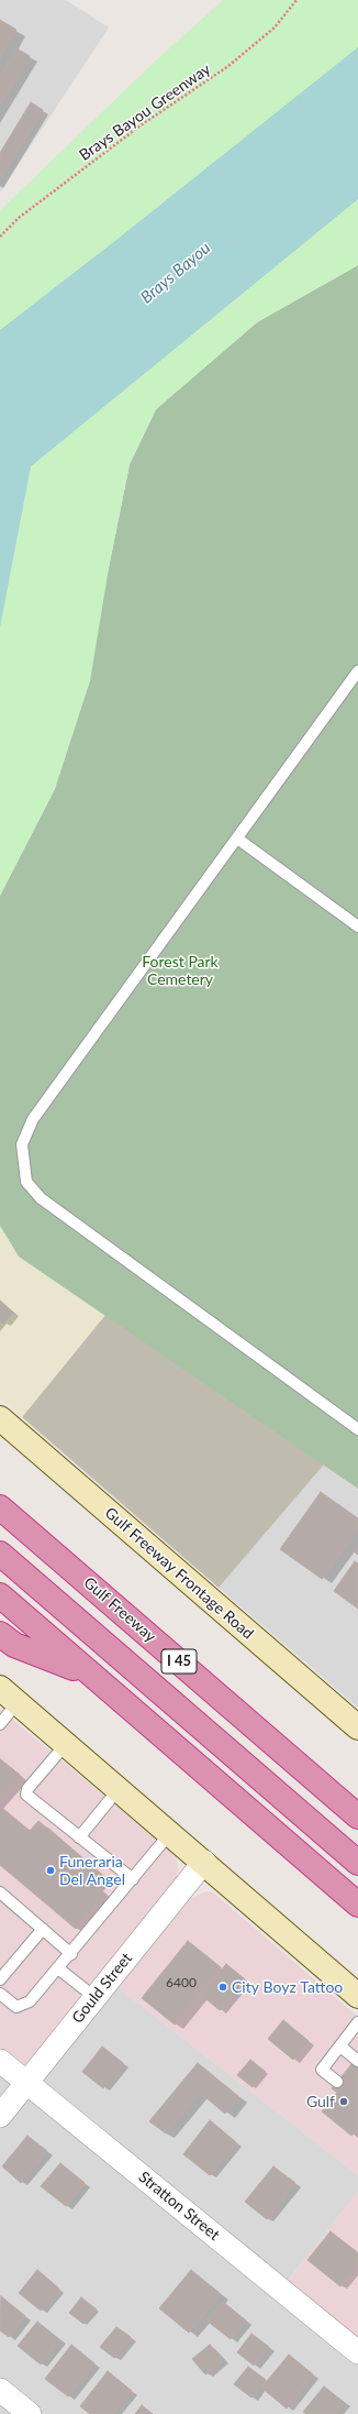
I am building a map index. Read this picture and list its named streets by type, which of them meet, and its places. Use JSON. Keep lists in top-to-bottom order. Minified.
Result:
{"streets":{"highway":["Gulf Freeway","I 45"],"main road":["Gulf Freeway Frontage Road"],"street":["Gould Street","Stratton Street"],"path":["Brays Bayou Greenway"]},"crossings":[["Gould Street","Stratton Street"]],"water":["Brays Bayou"],"parks":["Forest Park Cemetery"],"places":["Funeraria Del Angel","City Boyz Tattoo","Gulf"],"house_numbers":["6400"]}
